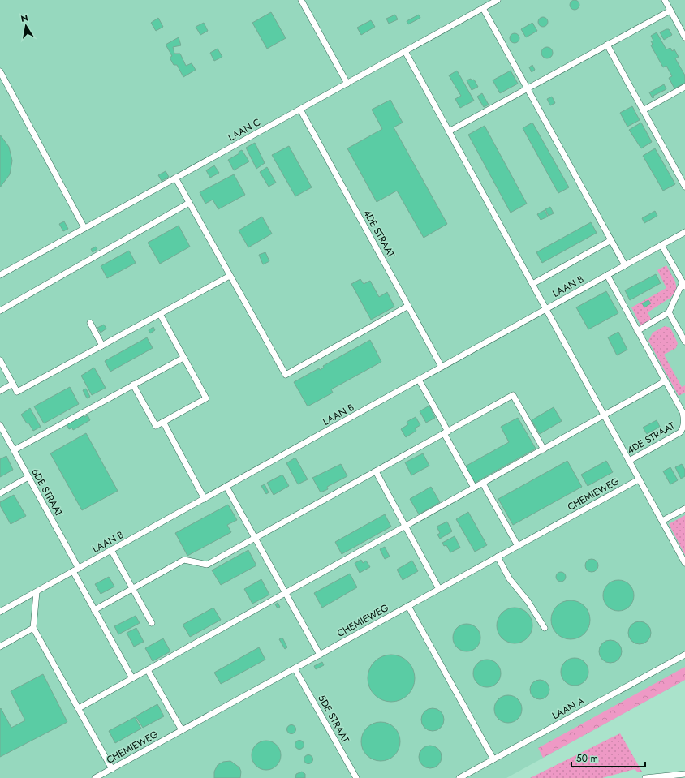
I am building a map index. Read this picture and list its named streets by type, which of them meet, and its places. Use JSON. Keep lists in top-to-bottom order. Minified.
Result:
{"streets":{"lane":["LAAN C","4DE STRAAT","LAAN B","6DE STRAAT","CHEMIEWEG","LAAN A","5DE STRAAT"]},"crossings":[["LAAN C","4DE STRAAT"],["4DE STRAAT","LAAN B"],["4DE STRAAT","CHEMIEWEG"],["LAAN B","6DE STRAAT"],["CHEMIEWEG","5DE STRAAT"]],"scale_bar":"50 m","north":"top"}
